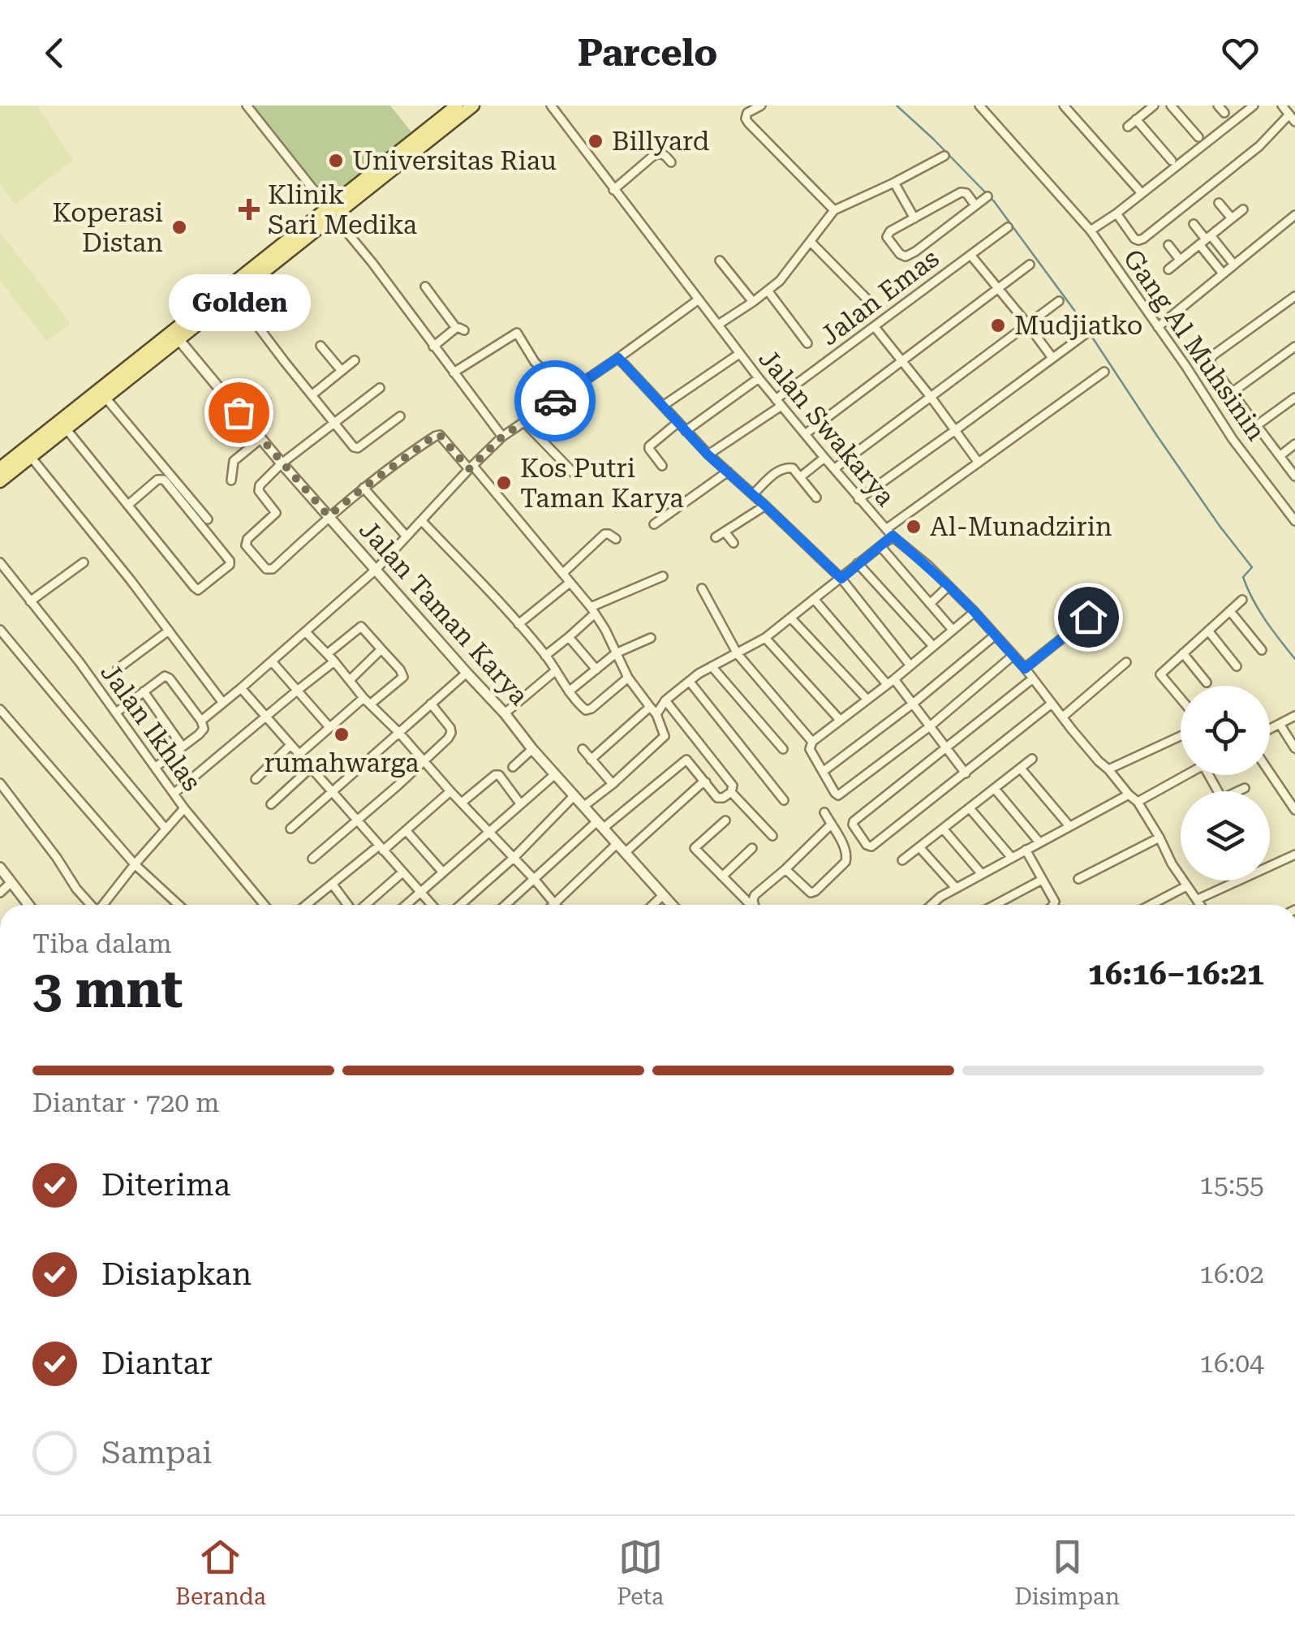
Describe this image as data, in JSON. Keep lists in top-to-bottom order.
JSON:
{
  "streets": {
    "street": [
      "Jalan Emas",
      "Gang Al Muhsinin",
      "Jalan Swakarya",
      "Jalan Taman Karya",
      "Jalan Ikhlas"
    ]
  },
  "crossings": [
    ["Jalan Emas", "Jalan Swakarya"]
  ],
  "places": {
    "other": [
      "Billyard",
      "Universitas Riau",
      "Koperasi Distan",
      "Mudjiatko",
      "Golden",
      "Kos Putri Taman Karya",
      "Al-Munadzirin",
      "rumahwarga"
    ],
    "health": ["Klinik Sari Medika"]
  },
  "page": {
    "header": "Parcelo",
    "bubble": "Golden",
    "heading": ["3 mnt", "Tiba dalam", "16:16–16:21"],
    "bar": "Diantar · 720 m",
    "list": [
      ["Diterima", "15:55"],
      ["Disiapkan", "16:02"],
      ["Diantar", "16:04"],
      "Sampai"
    ],
    "tabs": ["Beranda", "Peta", "Disimpan"]
  }
}
